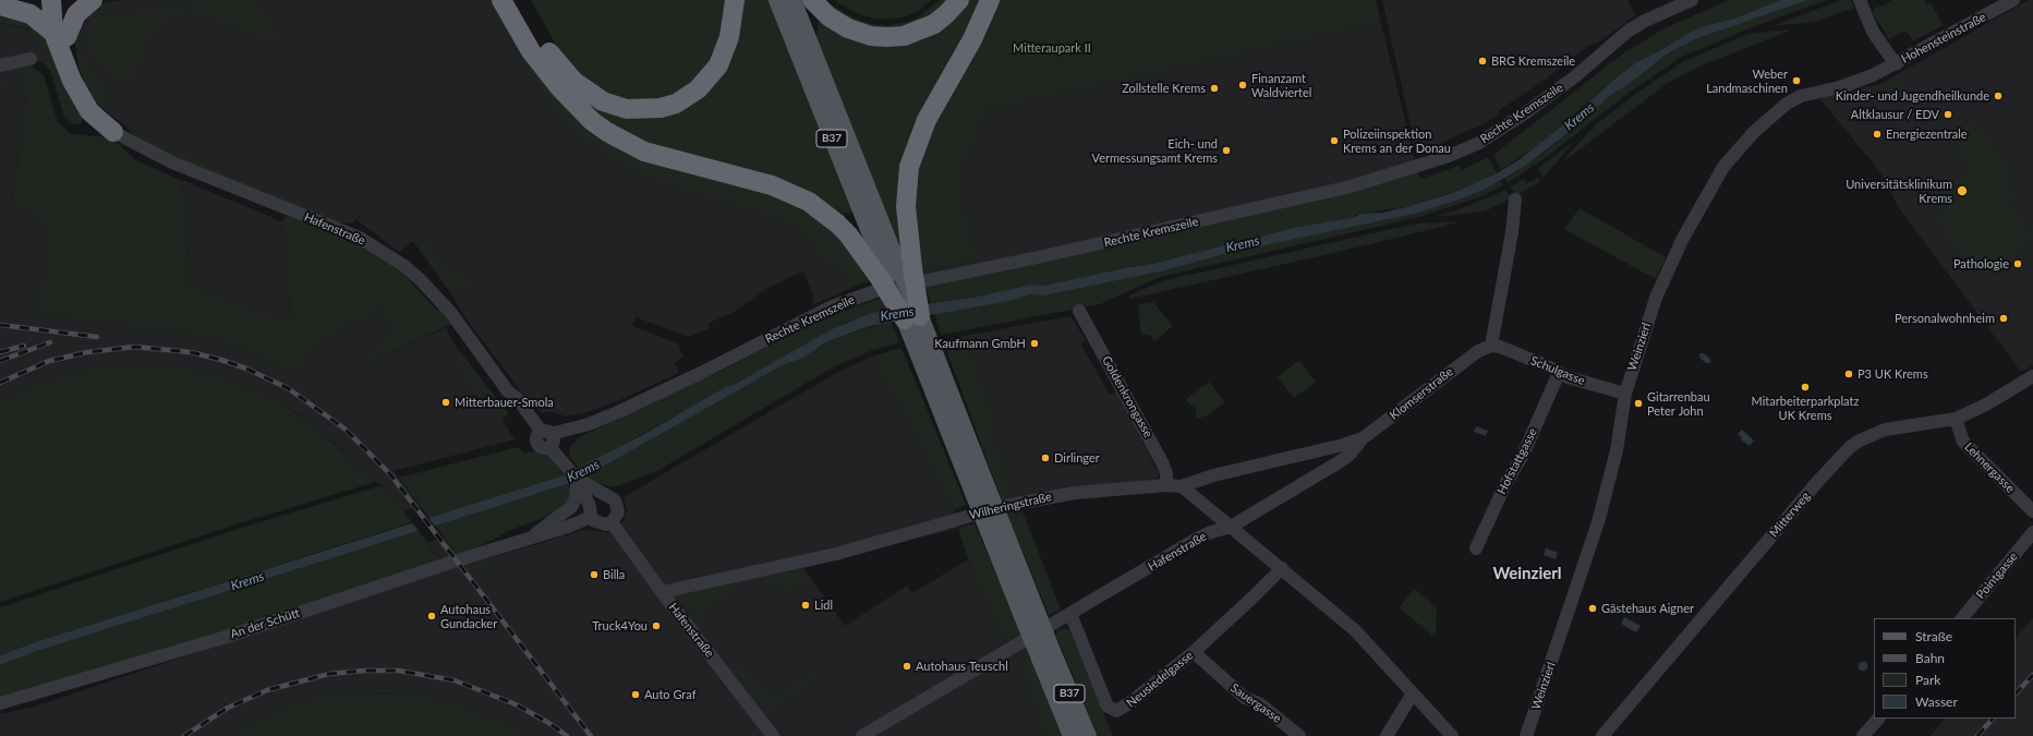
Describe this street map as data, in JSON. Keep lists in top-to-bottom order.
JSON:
{
  "streets": {
    "main road": ["B37"],
    "street": [
      "Hohensteinstraße",
      "Rechte Kremszeile",
      "Hafenstraße",
      "Weinzierl",
      "Schulgasse",
      "Klomserstraße",
      "Goldenkrongasse",
      "Hofstattgasse",
      "Lehnergasse",
      "Wilheringstraße",
      "Mitterweg",
      "Pointgasse",
      "An der Schütt",
      "Neusiedelgasse",
      "Sauergasse"
    ]
  },
  "crossings": [
    ["Hohensteinstraße", "Weinzierl"],
    ["Rechte Kremszeile", "Hafenstraße"],
    ["Hafenstraße", "Klomserstraße"],
    ["Hafenstraße", "Wilheringstraße"],
    ["Hafenstraße", "An der Schütt"],
    ["Hafenstraße", "Neusiedelgasse"],
    ["Weinzierl", "Schulgasse"],
    ["Schulgasse", "Klomserstraße"],
    ["Schulgasse", "Hofstattgasse"],
    ["Klomserstraße", "Wilheringstraße"],
    ["Goldenkrongasse", "Wilheringstraße"],
    ["Lehnergasse", "Mitterweg"],
    ["Neusiedelgasse", "Sauergasse"]
  ],
  "districts": ["Weinzierl"],
  "water": ["Krems"],
  "parks": ["Mitteraupark II"],
  "places": [
    "BRG Kremszeile",
    "Weber Landmaschinen",
    "Finanzamt Waldviertel",
    "Zollstelle Krems",
    "Kinder- und Jugendheilkunde",
    "Altklausur / EDV",
    "Energiezentrale",
    "Polizeiinspektion Krems an der Donau",
    "Eich- und Vermessungsamt Krems",
    "Universitätsklinikum Krems",
    "Pathologie",
    "Personalwohnheim",
    "Kaufmann GmbH",
    "P3 UK Krems",
    "Mitarbeiterparkplatz UK Krems",
    "Mitterbauer-Smola",
    "Gitarrenbau Peter John",
    "Dirlinger",
    "Billa",
    "Lidl",
    "Gästehaus Aigner",
    "Autohaus Gundacker",
    "Truck4You",
    "Autohaus Teuschl",
    "Auto Graf"
  ],
  "legend": [
    "Straße",
    "Bahn",
    "Park",
    "Wasser"
  ]
}
